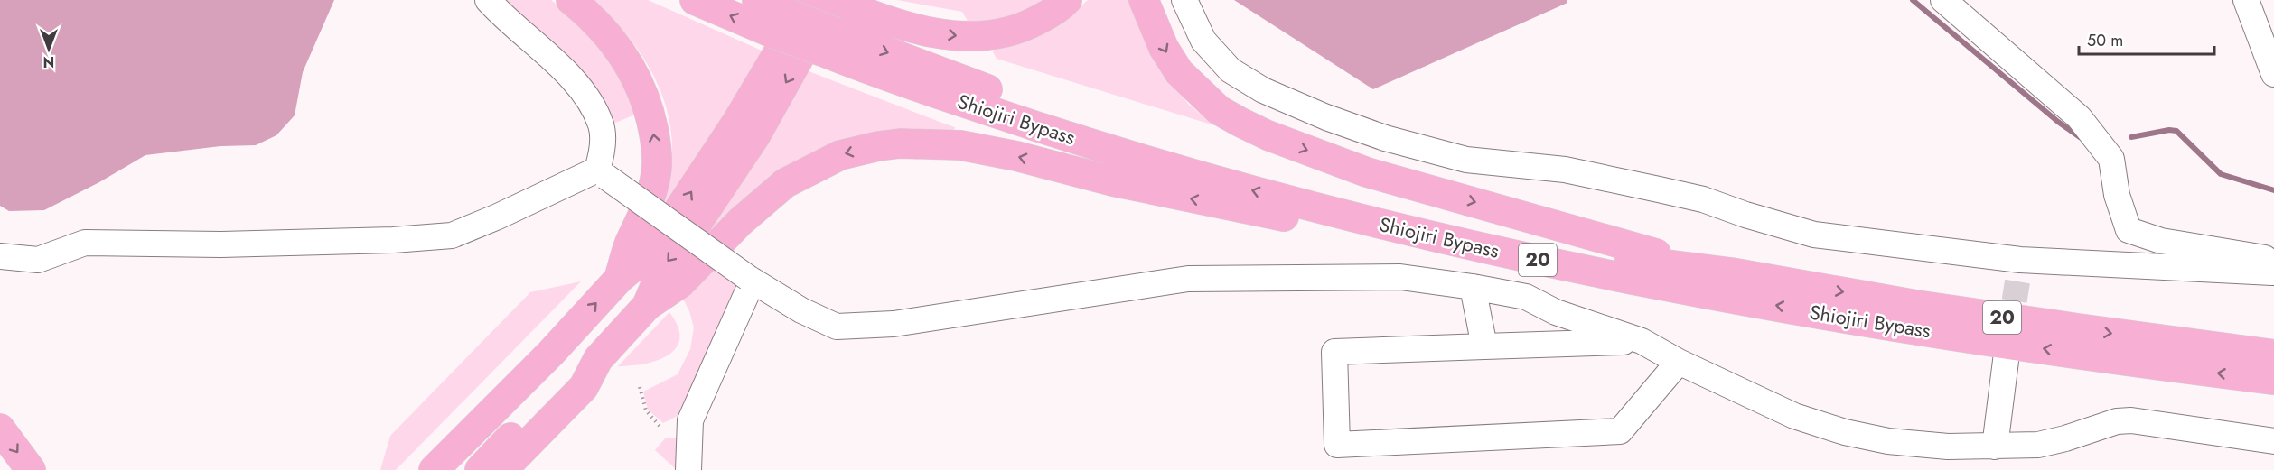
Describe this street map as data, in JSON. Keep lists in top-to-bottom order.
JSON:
{
  "streets": {
    "highway": ["Shiojiri Bypass", "20"]
  },
  "scale_bar": "50 m",
  "north": "bottom"
}
